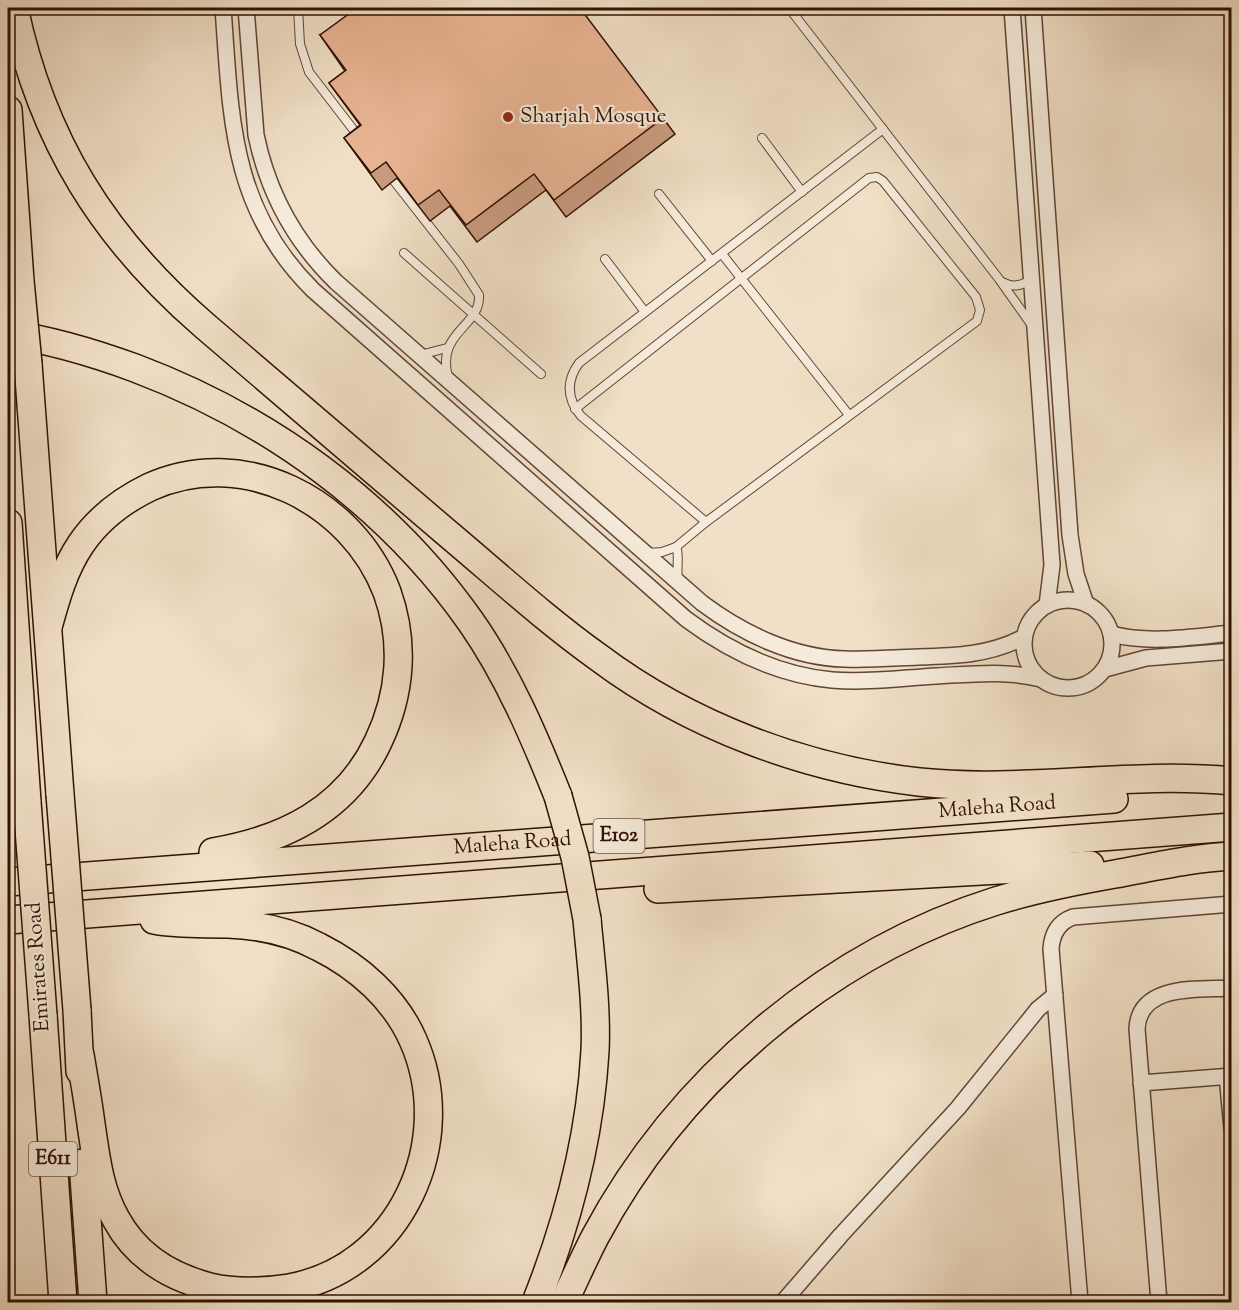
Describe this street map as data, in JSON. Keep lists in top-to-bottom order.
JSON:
{
  "streets": {
    "highway": [
      "Maleha Road",
      "E102",
      "Emirates Road",
      "E611"
    ]
  },
  "places": ["Sharjah Mosque"]
}
